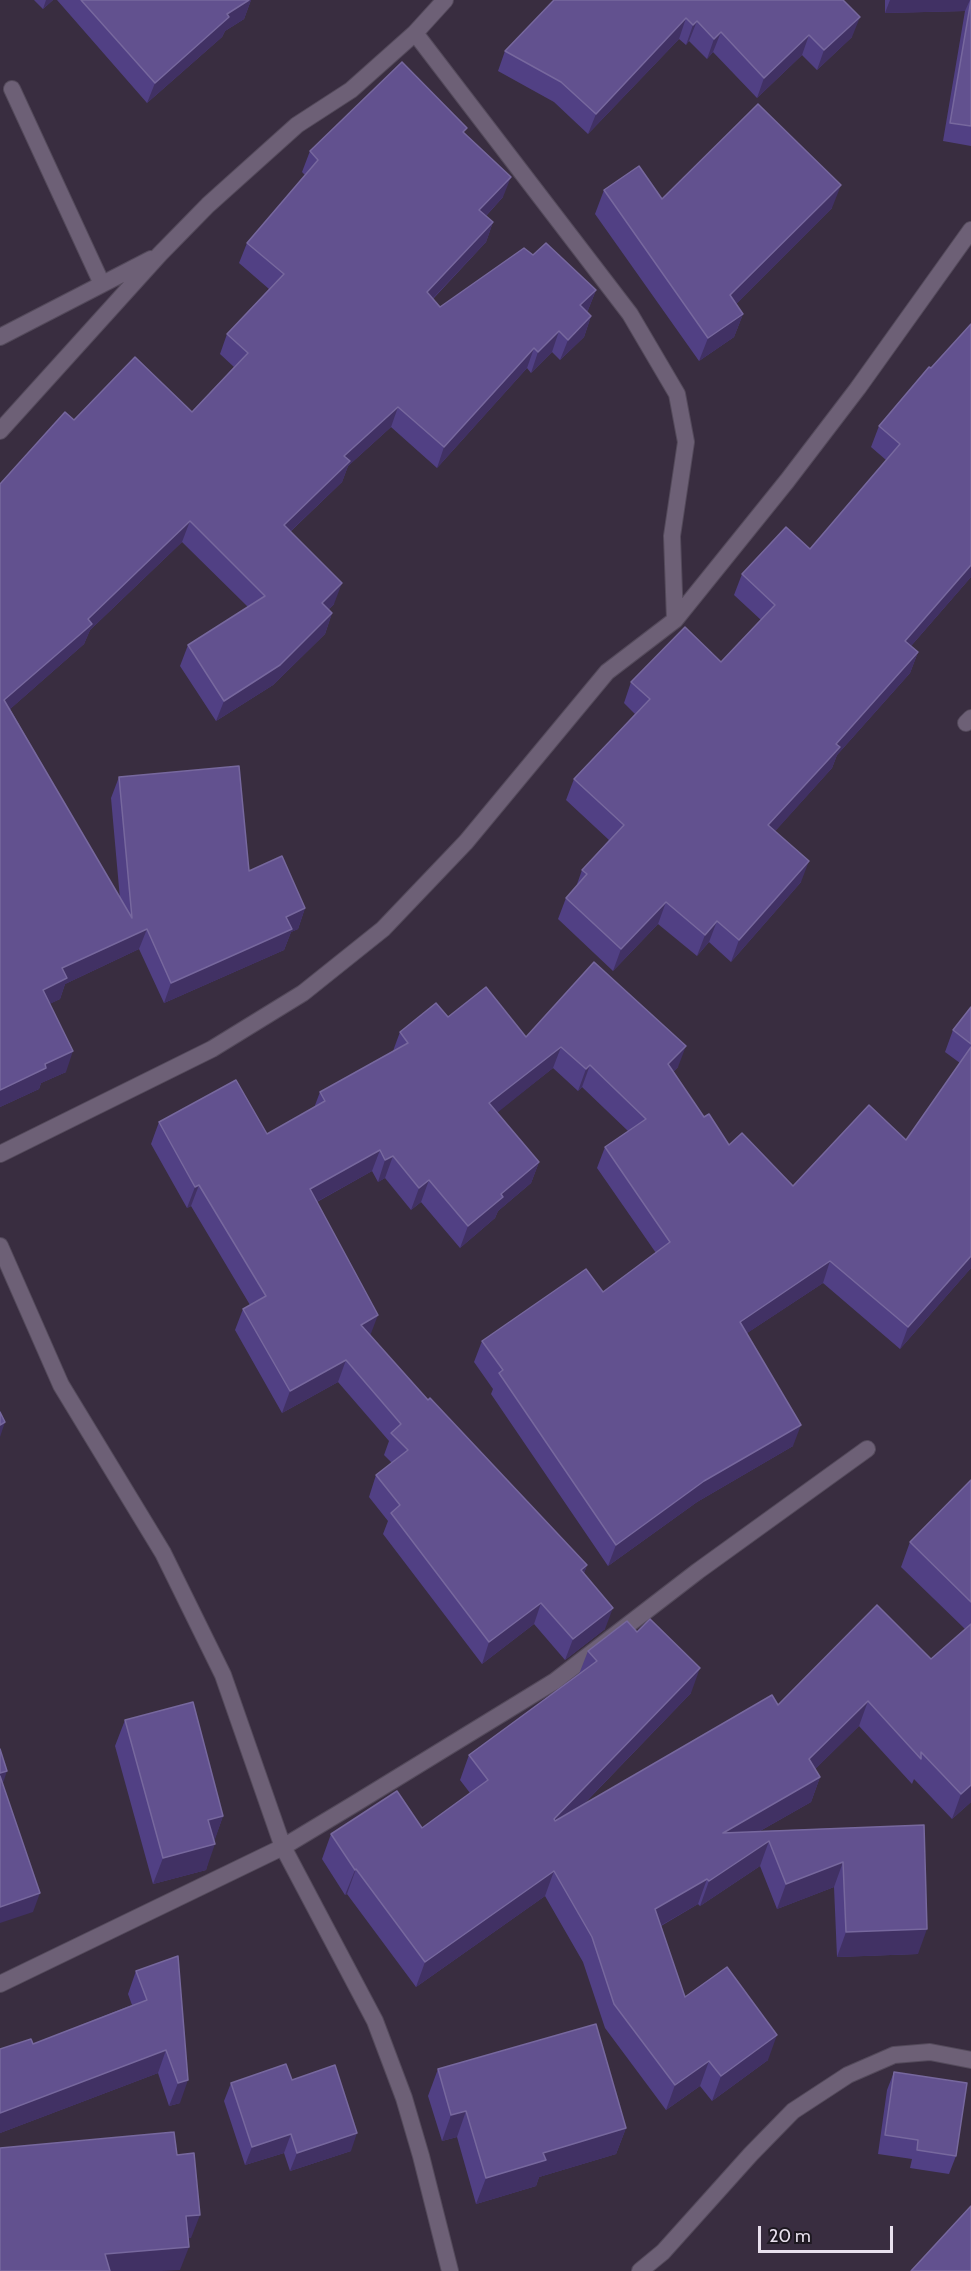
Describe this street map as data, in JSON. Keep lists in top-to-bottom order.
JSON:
{
  "scale_bar": "20 m"
}
